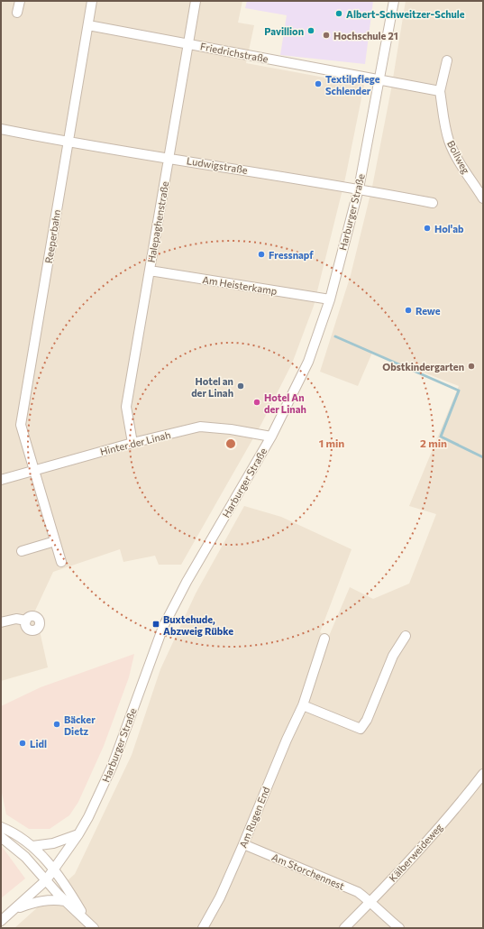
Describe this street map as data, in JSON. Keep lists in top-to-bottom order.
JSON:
{
  "streets": {
    "street": [
      "Friedrichstraße",
      "Bollweg",
      "Ludwigstraße",
      "Harburger Straße",
      "Halepaghenstraße",
      "Reeperbahn",
      "Am Heisterkamp",
      "Hinter der Linah",
      "Am Rugen End",
      "Kälberweideweg",
      "Am Storchennest"
    ]
  },
  "crossings": [
    ["Friedrichstraße", "Harburger Straße"],
    ["Friedrichstraße", "Halepaghenstraße"],
    ["Friedrichstraße", "Reeperbahn"],
    ["Ludwigstraße", "Harburger Straße"],
    ["Ludwigstraße", "Halepaghenstraße"],
    ["Ludwigstraße", "Reeperbahn"],
    ["Harburger Straße", "Am Heisterkamp"],
    ["Harburger Straße", "Hinter der Linah"],
    ["Halepaghenstraße", "Am Heisterkamp"],
    ["Halepaghenstraße", "Hinter der Linah"],
    ["Reeperbahn", "Hinter der Linah"],
    ["Am Rugen End", "Am Storchennest"],
    ["Kälberweideweg", "Am Storchennest"]
  ],
  "places": {
    "other": [
      "Albert-Schweitzer-Schule",
      "Pavillion",
      "Hochschule 21",
      "Textilpflege Schlender",
      "Hol'ab",
      "Fressnapf",
      "Rewe",
      "Obstkindergarten",
      "Hotel an der Linah",
      "Hotel An der Linah",
      "Bäcker Dietz",
      "Lidl"
    ],
    "transit": ["Buxtehude, Abzweig Rübke"]
  },
  "rings": ["1 min", "2 min"]
}
